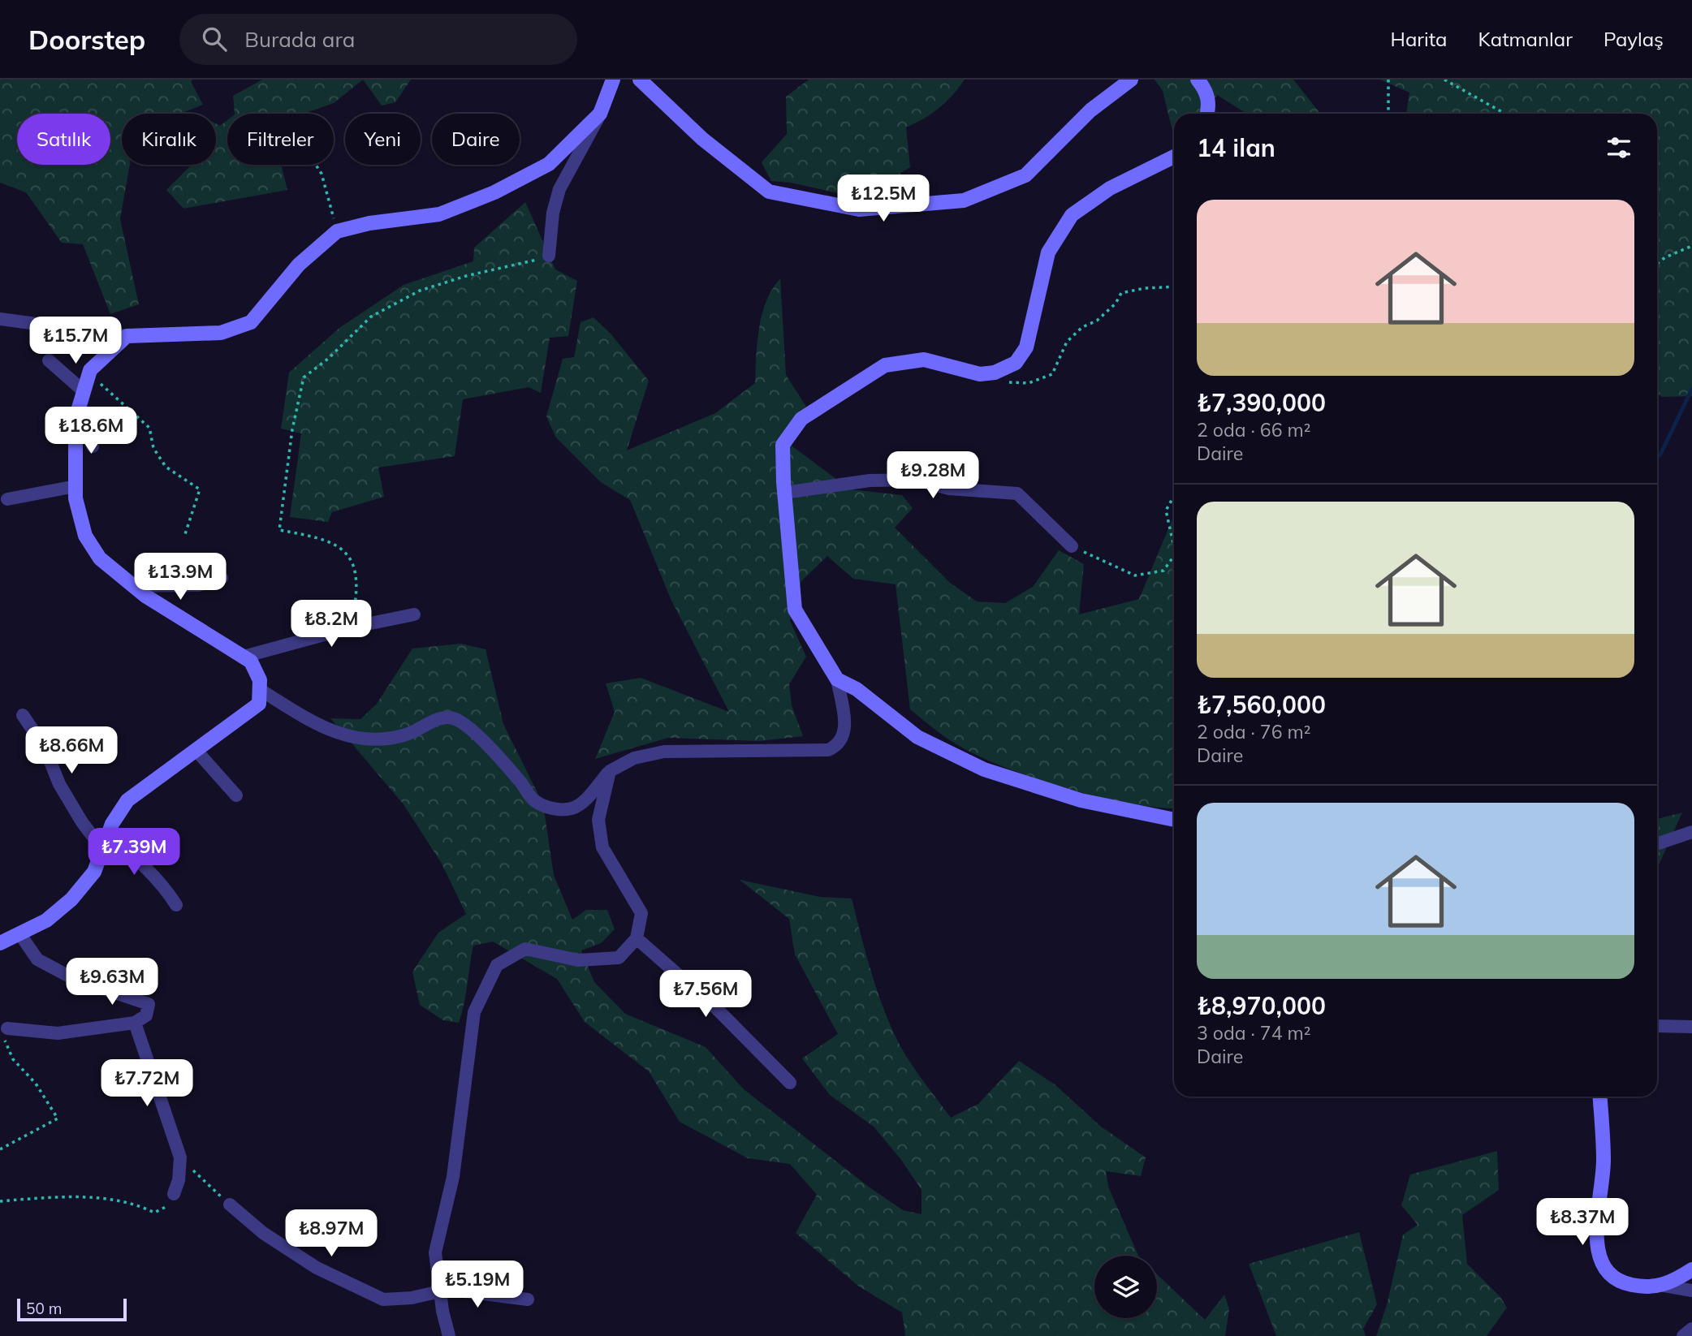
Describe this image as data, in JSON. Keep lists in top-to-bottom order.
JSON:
{
  "scale_bar": "50 m",
  "page": {
    "header": "Doorstep",
    "search": "Burada ara",
    "nav": ["Harita", "Katmanlar", "Paylaş"],
    "chip": [
      "Satılık",
      "Kiralık",
      "Filtreler",
      "Yeni",
      "Daire"
    ],
    "heading": "14 ilan",
    "price": [
      "₺12.5M",
      "₺15.7M",
      "₺18.6M",
      "₺9.28M",
      "₺13.9M",
      "₺8.2M",
      "₺8.66M",
      "₺7.39M",
      "₺9.63M",
      "₺7.56M",
      "₺7.72M",
      "₺8.37M",
      "₺8.97M",
      "₺5.19M"
    ],
    "list": [
      {
        "name": "₺7,390,000",
        "note": "2 oda · 66 m² · Daire"
      },
      {
        "name": "₺7,560,000",
        "note": "2 oda · 76 m² · Daire"
      },
      {
        "name": "₺8,970,000",
        "note": "3 oda · 74 m² · Daire"
      }
    ],
    "scale": "50 m"
  }
}
